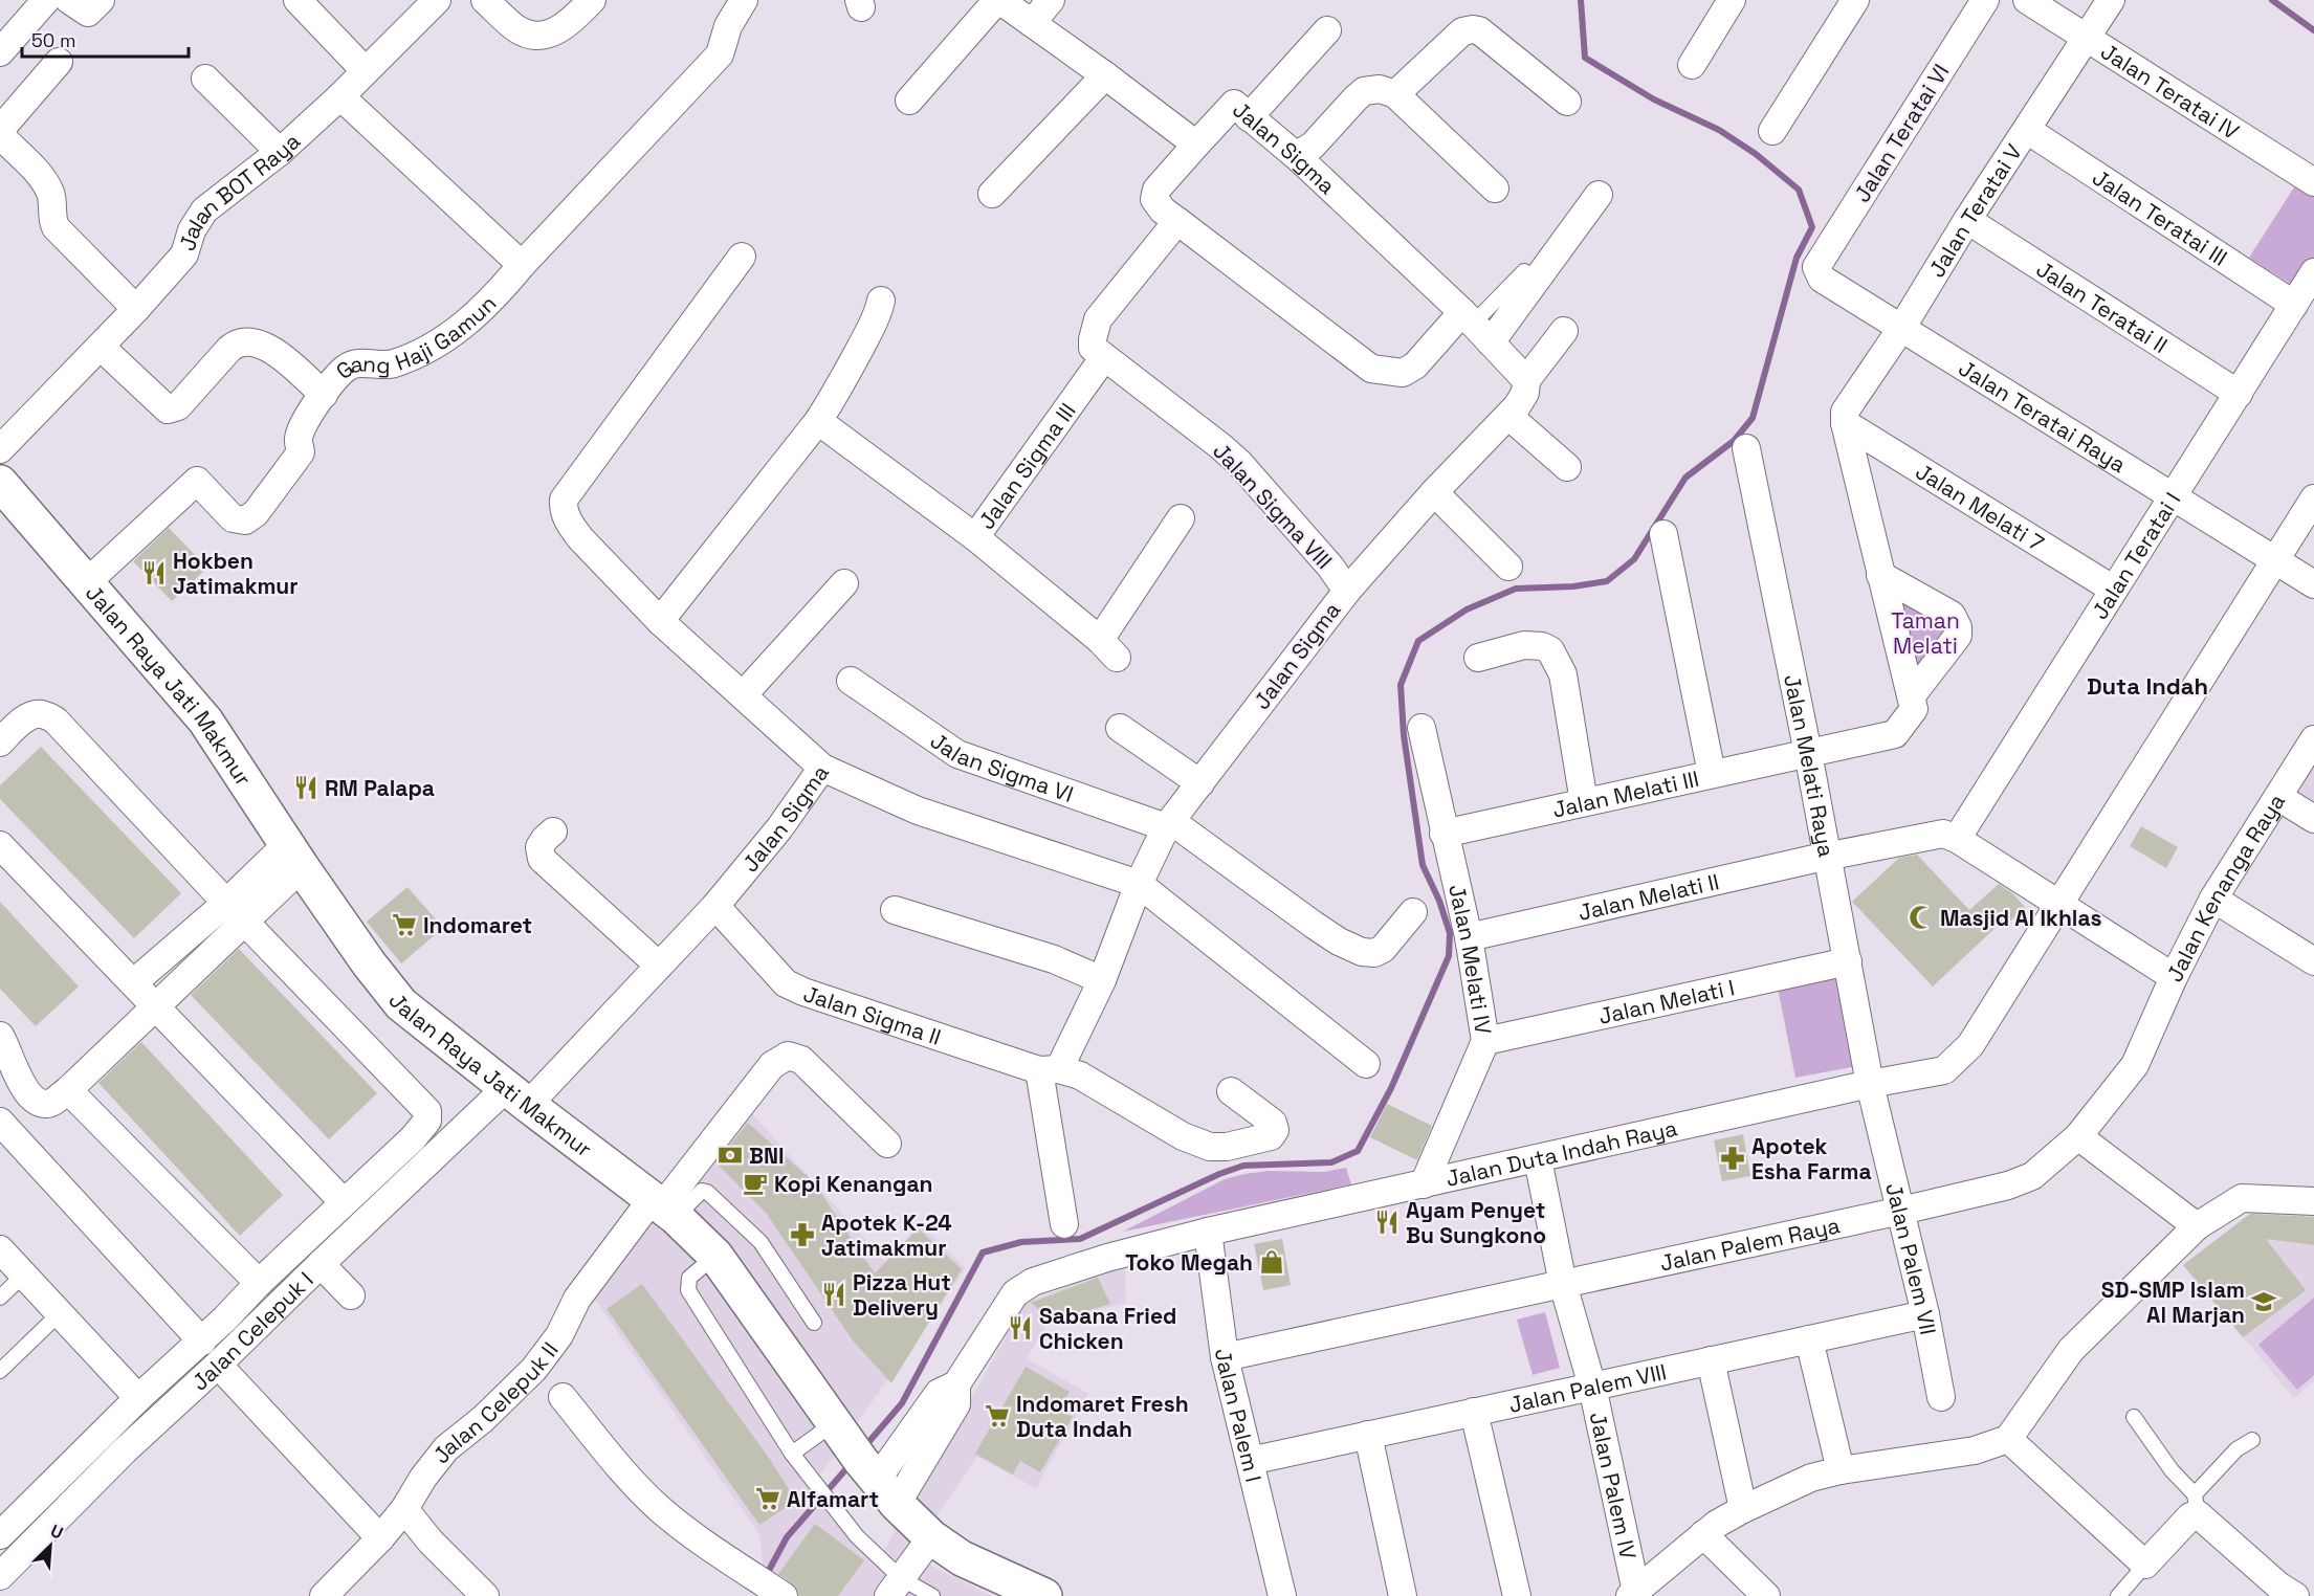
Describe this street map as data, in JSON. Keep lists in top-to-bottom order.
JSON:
{
  "streets": {
    "main road": ["Jalan Raya Jati Makmur"],
    "street": [
      "Jalan Teratai IV",
      "Jalan Teratai VI",
      "Jalan Sigma",
      "Jalan BOT Raya",
      "Jalan Teratai V",
      "Jalan Teratai III",
      "Jalan Teratai II",
      "Gang Haji Gamun",
      "Jalan Teratai Raya",
      "Jalan Sigma III",
      "Jalan Sigma VIII",
      "Jalan Melati 7",
      "Jalan Teratai I",
      "Jalan Sigma VI",
      "Jalan Melati Raya",
      "Jalan Melati III",
      "Jalan Kenanga Raya",
      "Jalan Melati II",
      "Jalan Melati IV",
      "Jalan Melati I",
      "Jalan Sigma II",
      "Jalan Duta Indah Raya",
      "Jalan Palem Raya",
      "Jalan Palem VII",
      "Jalan Celepuk I",
      "Jalan Palem VIII",
      "Jalan Celepuk II",
      "Jalan Palem I",
      "Jalan Palem IV"
    ]
  },
  "crossings": [
    ["Jalan Teratai IV", "Jalan Teratai V"],
    ["Jalan Teratai VI", "Jalan Teratai Raya"],
    ["Jalan Sigma", "Jalan Sigma VIII"],
    ["Jalan Sigma", "Jalan Raya Jati Makmur"],
    ["Jalan Sigma", "Jalan Sigma VI"],
    ["Jalan Sigma", "Jalan Sigma II"],
    ["Jalan Sigma", "Jalan Celepuk I"],
    ["Jalan Teratai V", "Jalan Teratai III"],
    ["Jalan Teratai V", "Jalan Teratai II"],
    ["Jalan Teratai V", "Jalan Teratai Raya"],
    ["Jalan Teratai V", "Jalan Melati 7"],
    ["Jalan Teratai III", "Jalan Teratai I"],
    ["Jalan Teratai II", "Jalan Teratai I"],
    ["Gang Haji Gamun", "Jalan Raya Jati Makmur"],
    ["Jalan Teratai Raya", "Jalan Teratai I"],
    ["Jalan Teratai Raya", "Jalan Duta Indah Raya"],
    ["Jalan Sigma III", "Jalan Sigma VIII"],
    ["Jalan Melati 7", "Jalan Teratai I"],
    ["Jalan Teratai I", "Jalan Kenanga Raya"],
    ["Jalan Raya Jati Makmur", "Jalan Duta Indah Raya"],
    ["Jalan Raya Jati Makmur", "Jalan Celepuk I"],
    ["Jalan Raya Jati Makmur", "Jalan Celepuk II"],
    ["Jalan Melati Raya", "Jalan Melati III"],
    ["Jalan Melati Raya", "Jalan Kenanga Raya"],
    ["Jalan Melati Raya", "Jalan Melati II"],
    ["Jalan Melati Raya", "Jalan Melati I"],
    ["Jalan Melati Raya", "Jalan Duta Indah Raya"],
    ["Jalan Melati Raya", "Jalan Palem VII"],
    ["Jalan Melati III", "Jalan Melati IV"],
    ["Jalan Kenanga Raya", "Jalan Melati II"],
    ["Jalan Kenanga Raya", "Jalan Duta Indah Raya"],
    ["Jalan Kenanga Raya", "Jalan Palem Raya"],
    ["Jalan Melati II", "Jalan Melati IV"],
    ["Jalan Melati IV", "Jalan Melati I"],
    ["Jalan Melati IV", "Jalan Duta Indah Raya"],
    ["Jalan Duta Indah Raya", "Jalan Palem VII"],
    ["Jalan Duta Indah Raya", "Jalan Palem I"],
    ["Jalan Duta Indah Raya", "Jalan Palem IV"],
    ["Jalan Palem Raya", "Jalan Palem VII"],
    ["Jalan Palem Raya", "Jalan Palem I"],
    ["Jalan Palem Raya", "Jalan Palem IV"],
    ["Jalan Palem VII", "Jalan Palem VIII"],
    ["Jalan Palem VIII", "Jalan Palem I"],
    ["Jalan Palem VIII", "Jalan Palem IV"]
  ],
  "districts": ["Duta Indah"],
  "parks": ["Taman Melati"],
  "places": {
    "restaurant": [
      "Hokben Jatimakmur",
      "RM Palapa",
      "Ayam Penyet Bu Sungkono",
      "Pizza Hut Delivery",
      "Sabana Fried Chicken"
    ],
    "mosque": ["Masjid Al Ikhlas"],
    "supermarket": ["Indomaret", "Indomaret Fresh Duta Indah", "Alfamart"],
    "bank": ["BNI"],
    "pharmacy": ["Apotek Esha Farma", "Apotek K-24 Jatimakmur"],
    "cafe": ["Kopi Kenangan"],
    "shop": ["Toko Megah"],
    "school or university": ["SD-SMP Islam Al Marjan"]
  },
  "scale_bar": "50 m",
  "north": "top right"
}
